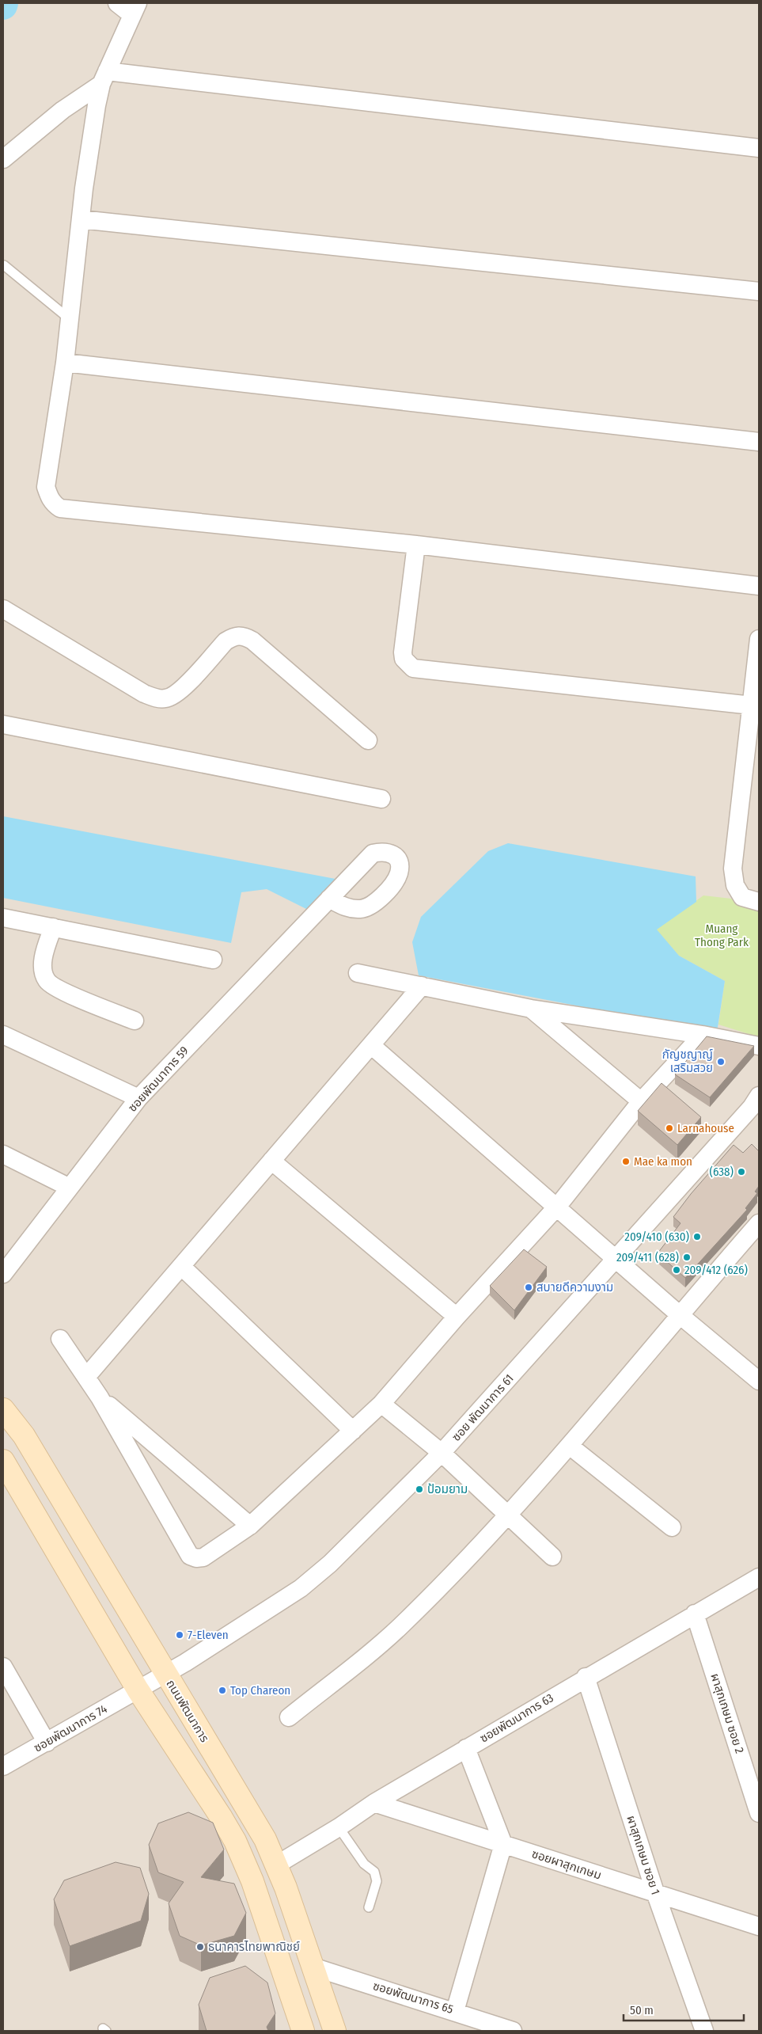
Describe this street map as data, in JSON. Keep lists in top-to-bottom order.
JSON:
{
  "streets": {
    "main road": ["ถนนพัฒนาการ"],
    "street": [
      "ซอยพัฒนาการ 59",
      "ซอย พัฒนาการ 61",
      "ผาสุกเกษม ซอย 2",
      "ซอยพัฒนาการ 63",
      "ซอยพัฒนาการ 74",
      "ผาสุกเกษม ซอย 1",
      "ซอยผาสุกเกษม",
      "ซอยพัฒนาการ 65"
    ]
  },
  "crossings": [
    ["ซอย พัฒนาการ 61", "ถนนพัฒนาการ"],
    ["ซอย พัฒนาการ 61", "ซอยพัฒนาการ 74"],
    ["ถนนพัฒนาการ", "ซอยพัฒนาการ 63"],
    ["ถนนพัฒนาการ", "ซอยพัฒนาการ 74"],
    ["ถนนพัฒนาการ", "ซอยพัฒนาการ 65"],
    ["ผาสุกเกษม ซอย 2", "ซอยพัฒนาการ 63"],
    ["ซอยพัฒนาการ 63", "ผาสุกเกษม ซอย 1"],
    ["ซอยพัฒนาการ 63", "ซอยผาสุกเกษม"],
    ["ผาสุกเกษม ซอย 1", "ซอยผาสุกเกษม"]
  ],
  "parks": ["Muang Thong Park"],
  "places": [
    "กัญชญาญ์ เสริมสวย",
    "Larnahouse",
    "Mae ka mon",
    "(638)",
    "209/410 (630)",
    "209/411 (628)",
    "209/412 (626)",
    "สบายดีความงาม",
    "ป้อมยาม",
    "7-Eleven",
    "Top Chareon",
    "ธนาคารไทยพาณิชย์"
  ],
  "scale_bar": "50 m"
}
